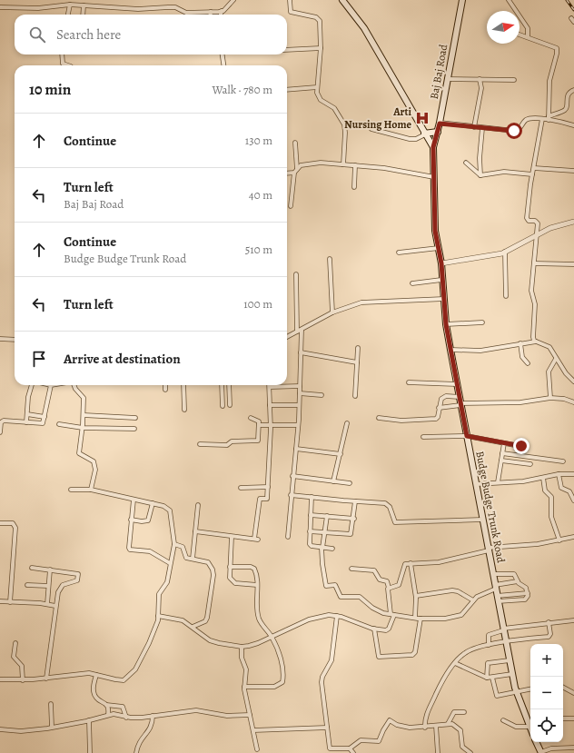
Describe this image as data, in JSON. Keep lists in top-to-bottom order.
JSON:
{
  "streets": {
    "main road": ["Baj Baj Road", "Budge Budge Trunk Road"]
  },
  "crossings": [
    ["Baj Baj Road", "Budge Budge Trunk Road"]
  ],
  "places": {
    "hospital": ["Arti Nursing Home"]
  },
  "north": "right",
  "page": {
    "search": "Search here",
    "heading": ["10 min", "Walk · 780 m"],
    "list": [
      ["Continue", "130 m"],
      ["Turn left", "Baj Baj Road", "40 m"],
      ["Continue", "Budge Budge Trunk Road", "510 m"],
      ["Turn left", "100 m"],
      "Arrive at destination"
    ],
    "map_buttons": ["+", "−"]
  }
}
